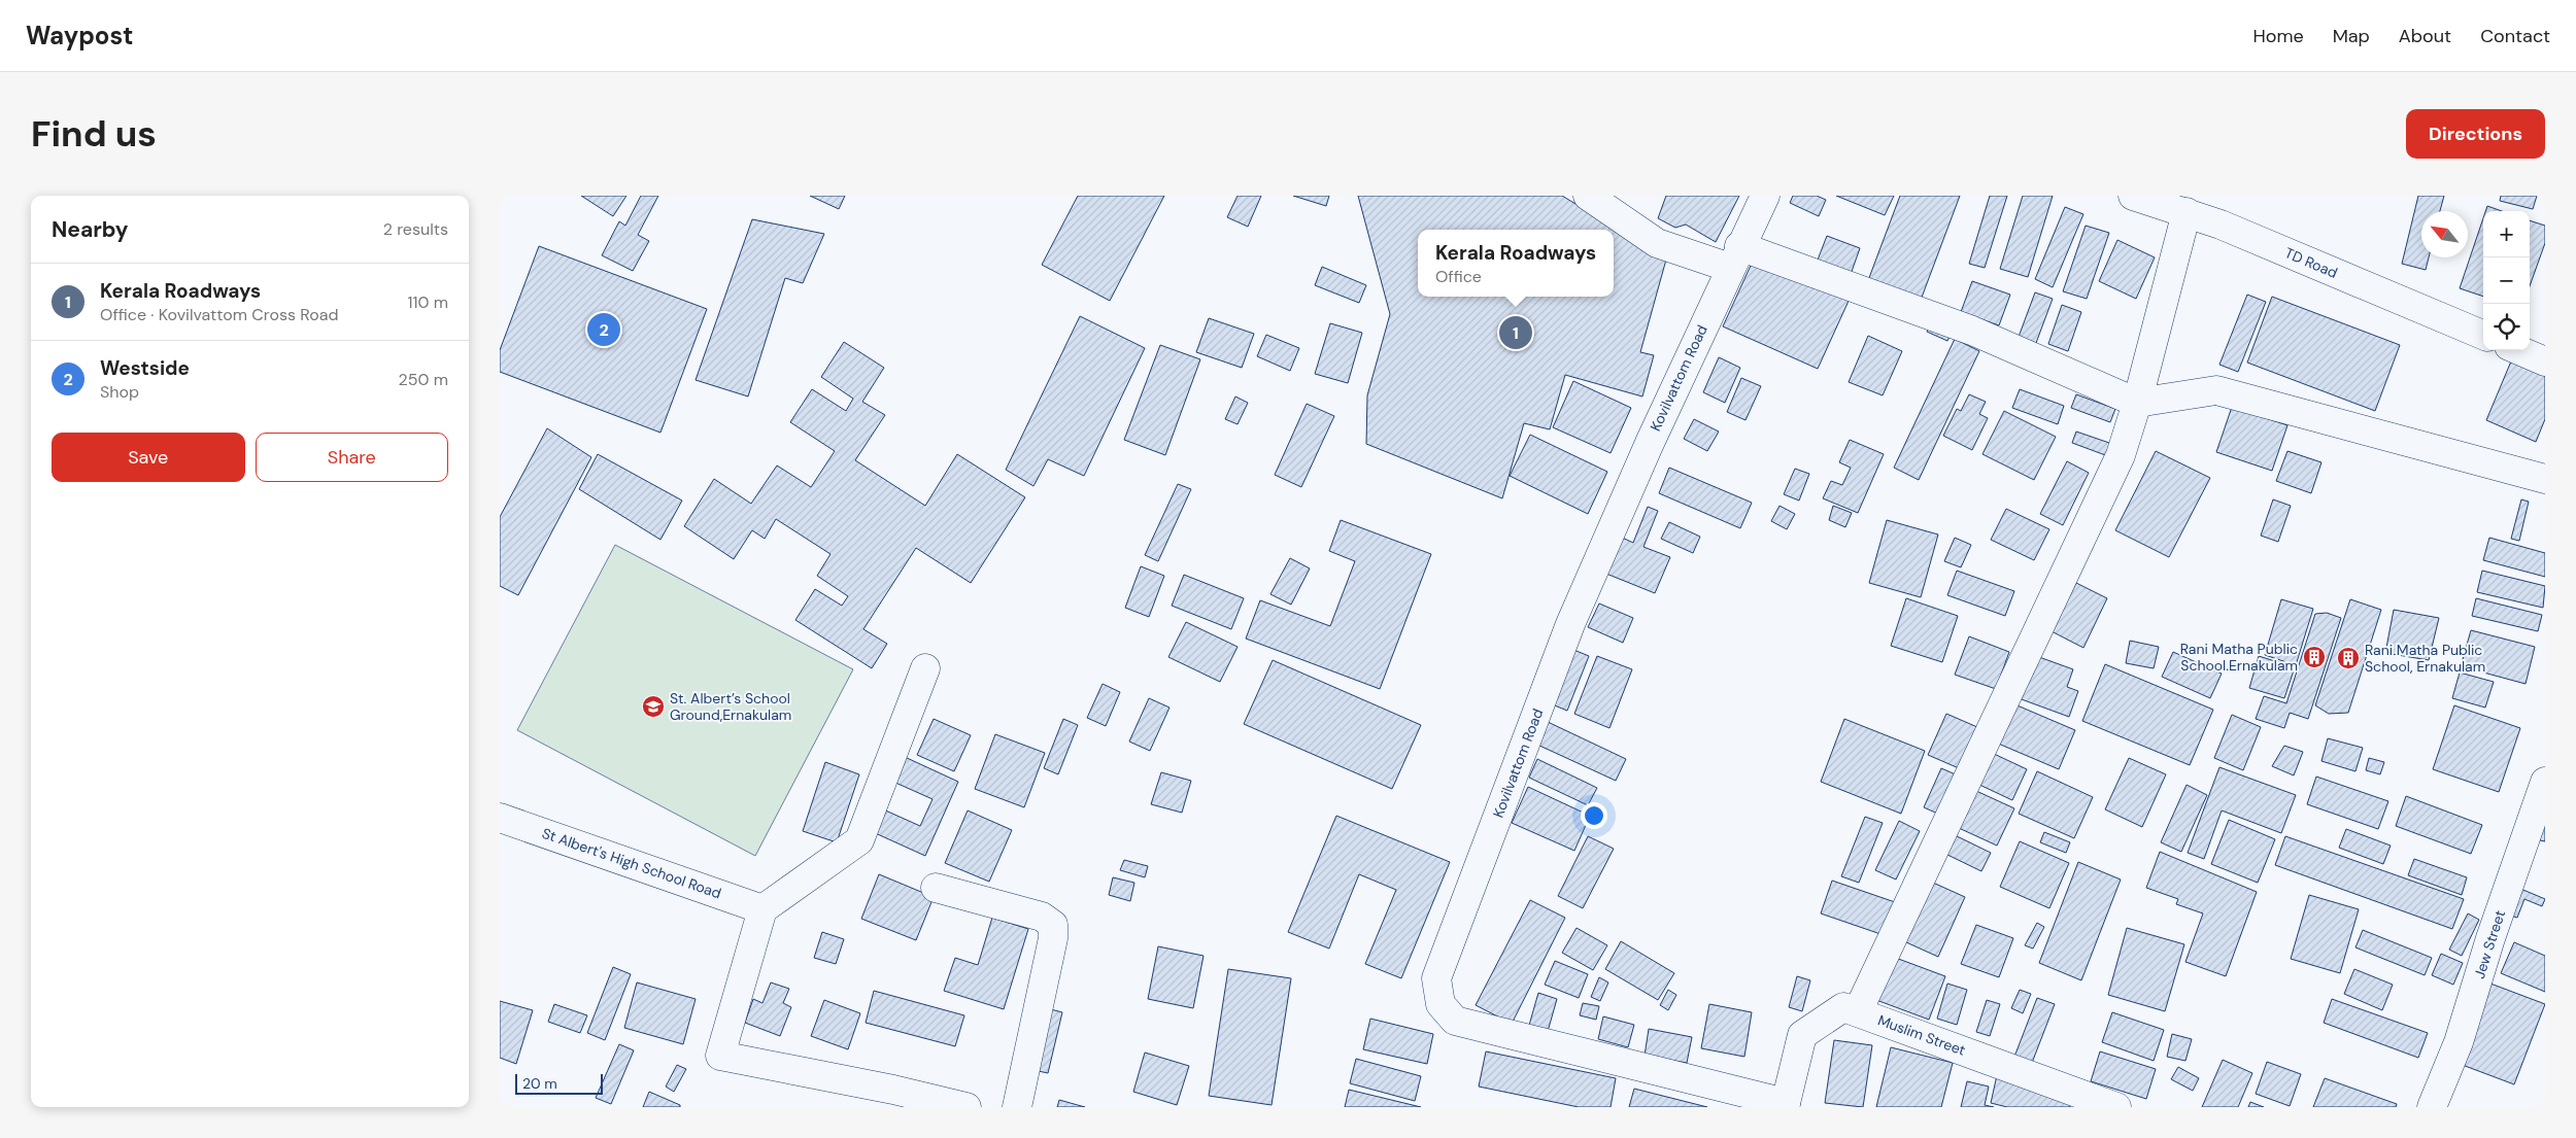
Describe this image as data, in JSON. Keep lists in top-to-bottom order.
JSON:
{
  "streets": {
    "street": [
      "TD Road",
      "Kovilvattom Road",
      "St Albert's High School Road",
      "Jew Street",
      "Muslim Street"
    ]
  },
  "crossings": [
    ["Kovilvattom Road", "Muslim Street"]
  ],
  "places": {
    "building": ["Rani Matha Public School.Ernakulam", "Rani Matha Public School, Ernakulam"],
    "school or university": ["St. Albert’s School Ground,Ernakulam"]
  },
  "scale_bar": "20 m",
  "north": "top left",
  "page": {
    "header": "Waypost",
    "nav": [
      "Home",
      "Map",
      "About",
      "Contact"
    ],
    "buttons": [
      "Directions",
      ["Save", "Share"]
    ],
    "title": "Find us",
    "heading": ["Nearby", "2 results"],
    "map_buttons": ["+", "−"],
    "popup": ["Kerala Roadways", "Office"],
    "list": [
      {
        "mark": "1",
        "name": "Kerala Roadways",
        "note": "Office · Kovilvattom Cross Road",
        "value": "110 m"
      },
      {
        "mark": "2",
        "name": "Westside",
        "note": "Shop",
        "value": "250 m"
      }
    ],
    "pins": ["2", "1"],
    "scale": "20 m"
  }
}
